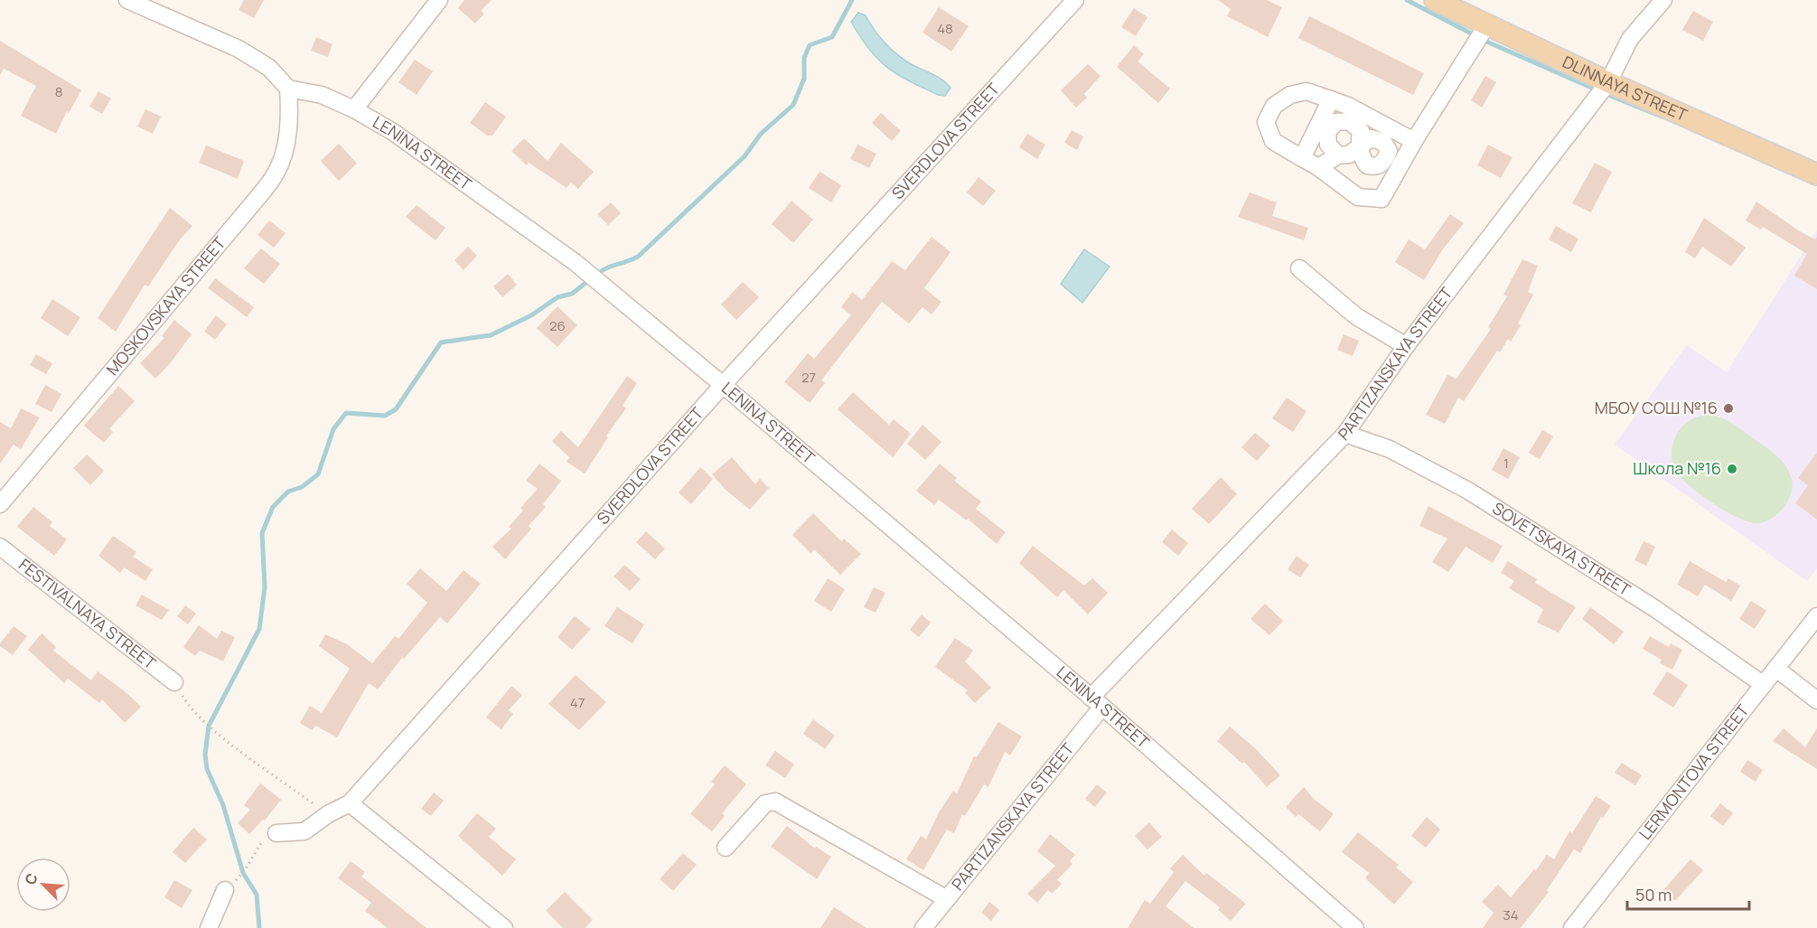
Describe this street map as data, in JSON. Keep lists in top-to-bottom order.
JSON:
{
  "streets": {
    "main road": ["DLINNAYA STREET"],
    "street": [
      "SVERDLOVA STREET",
      "LENINA STREET",
      "MOSKOVSKAYA STREET",
      "PARTIZANSKAYA STREET",
      "SOVETSKAYA STREET",
      "FESTIVALNAYA STREET",
      "LERMONTOVA STREET"
    ]
  },
  "crossings": [
    ["DLINNAYA STREET", "PARTIZANSKAYA STREET"],
    ["SVERDLOVA STREET", "LENINA STREET"],
    ["LENINA STREET", "MOSKOVSKAYA STREET"],
    ["LENINA STREET", "PARTIZANSKAYA STREET"],
    ["PARTIZANSKAYA STREET", "SOVETSKAYA STREET"],
    ["SOVETSKAYA STREET", "LERMONTOVA STREET"]
  ],
  "places": ["МБОУ СОШ №16", "Школа №16"],
  "house_numbers": [
    "48",
    "8",
    "26",
    "27",
    "1",
    "47",
    "34"
  ],
  "scale_bar": "50 m",
  "north": "top left"
}
